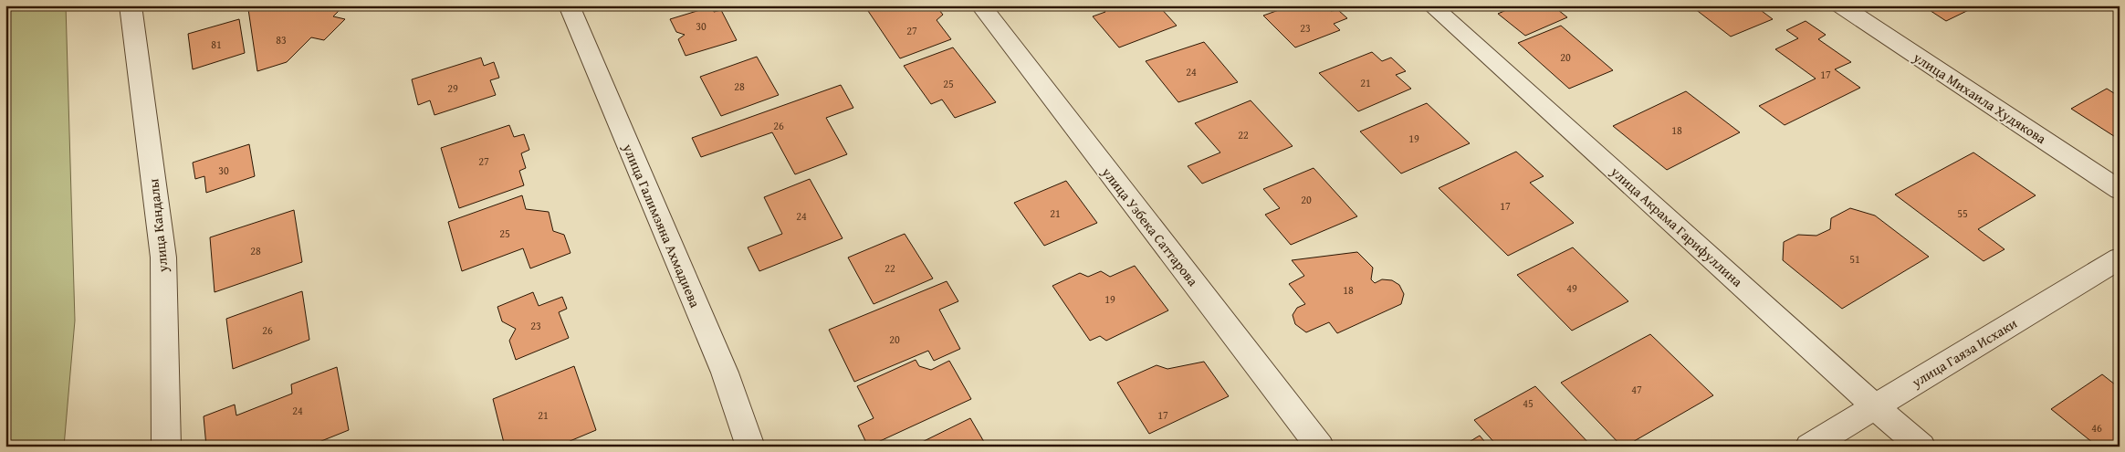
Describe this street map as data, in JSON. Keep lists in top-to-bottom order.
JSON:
{
  "streets": {
    "street": [
      "улица Михаила Худякова",
      "улица Кандалы",
      "улица Галимзяна Ахмадиева",
      "улица Узбека Саттарова",
      "улица Акрама Гарифуллина",
      "улица Гаяза Исхаки"
    ]
  },
  "crossings": [
    ["улица Акрама Гарифуллина", "улица Гаяза Исхаки"]
  ],
  "house_numbers": [
    "30",
    "23",
    "27",
    "83",
    "81",
    "20",
    "24",
    "17",
    "21",
    "25",
    "28",
    "29",
    "26",
    "18",
    "22",
    "19",
    "27",
    "30",
    "20",
    "17",
    "21",
    "55",
    "24",
    "25",
    "28",
    "51",
    "22",
    "49",
    "18",
    "19",
    "23",
    "26",
    "20",
    "47",
    "45",
    "24",
    "21",
    "17",
    "46"
  ]
}
